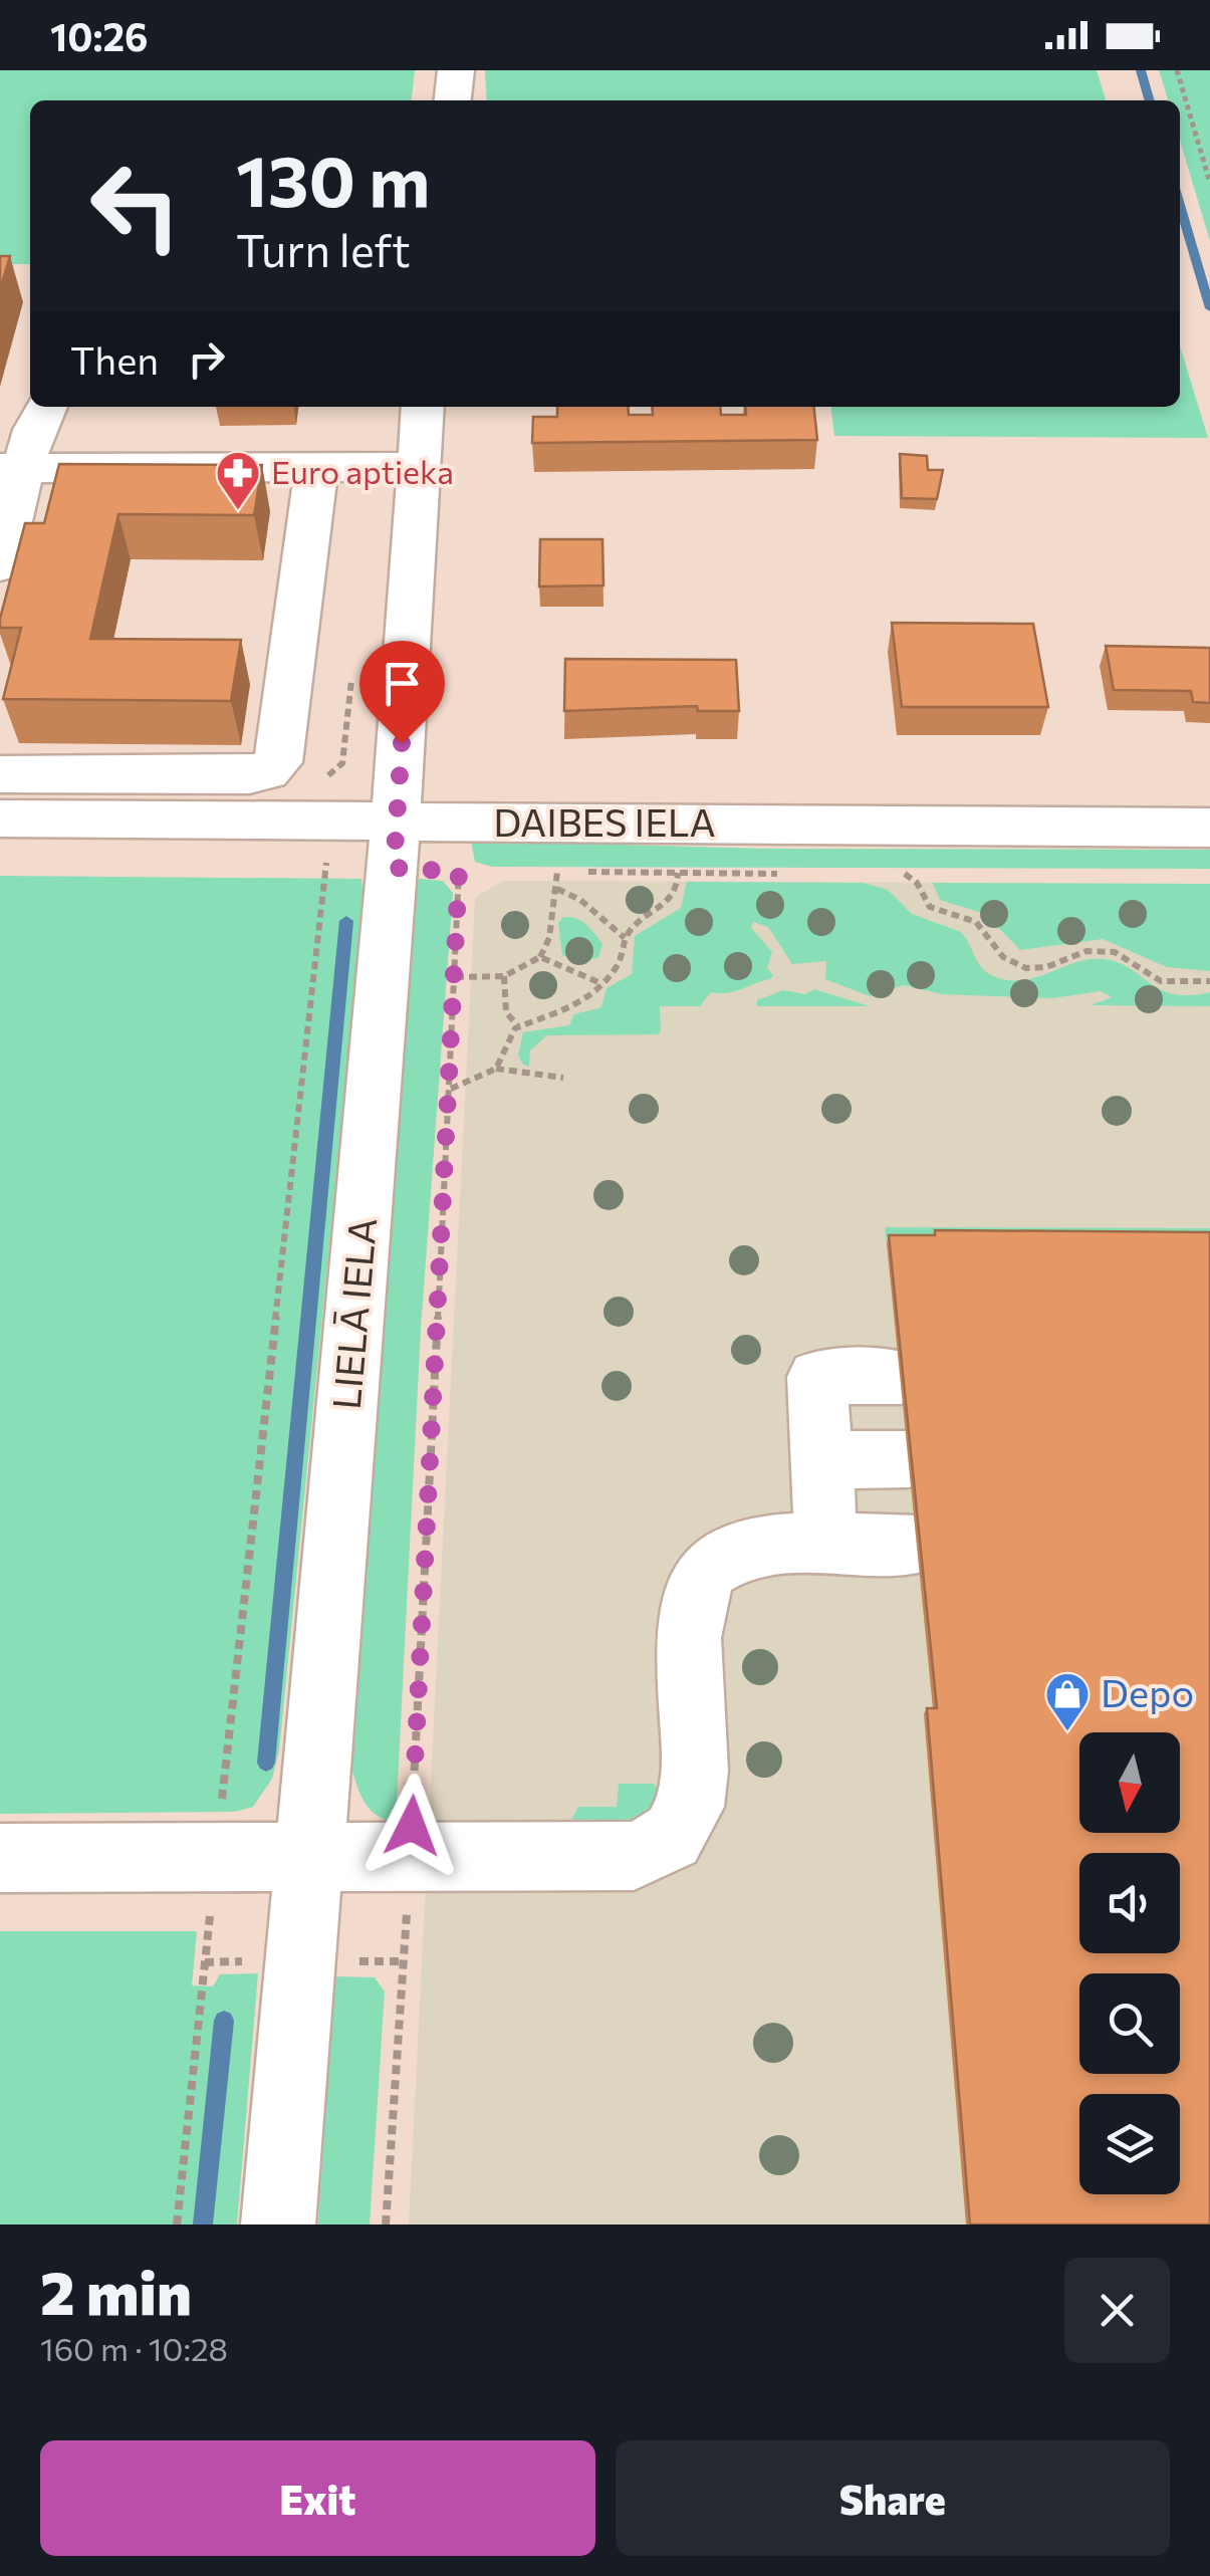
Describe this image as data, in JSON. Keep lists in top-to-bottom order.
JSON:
{
  "streets": {
    "street": ["DAIBES IELA", "LIELĀ IELA"]
  },
  "crossings": [
    ["DAIBES IELA", "LIELĀ IELA"]
  ],
  "places": {
    "pharmacy": ["Euro aptieka"],
    "shop": ["Depo"]
  },
  "north": "bottom",
  "page": {
    "status": "10:26",
    "turn": ["130 m", "Turn left"],
    "then": "Then",
    "heading": ["2 min", "160 m · 10:28"],
    "buttons": ["Exit", "Share"]
  }
}
